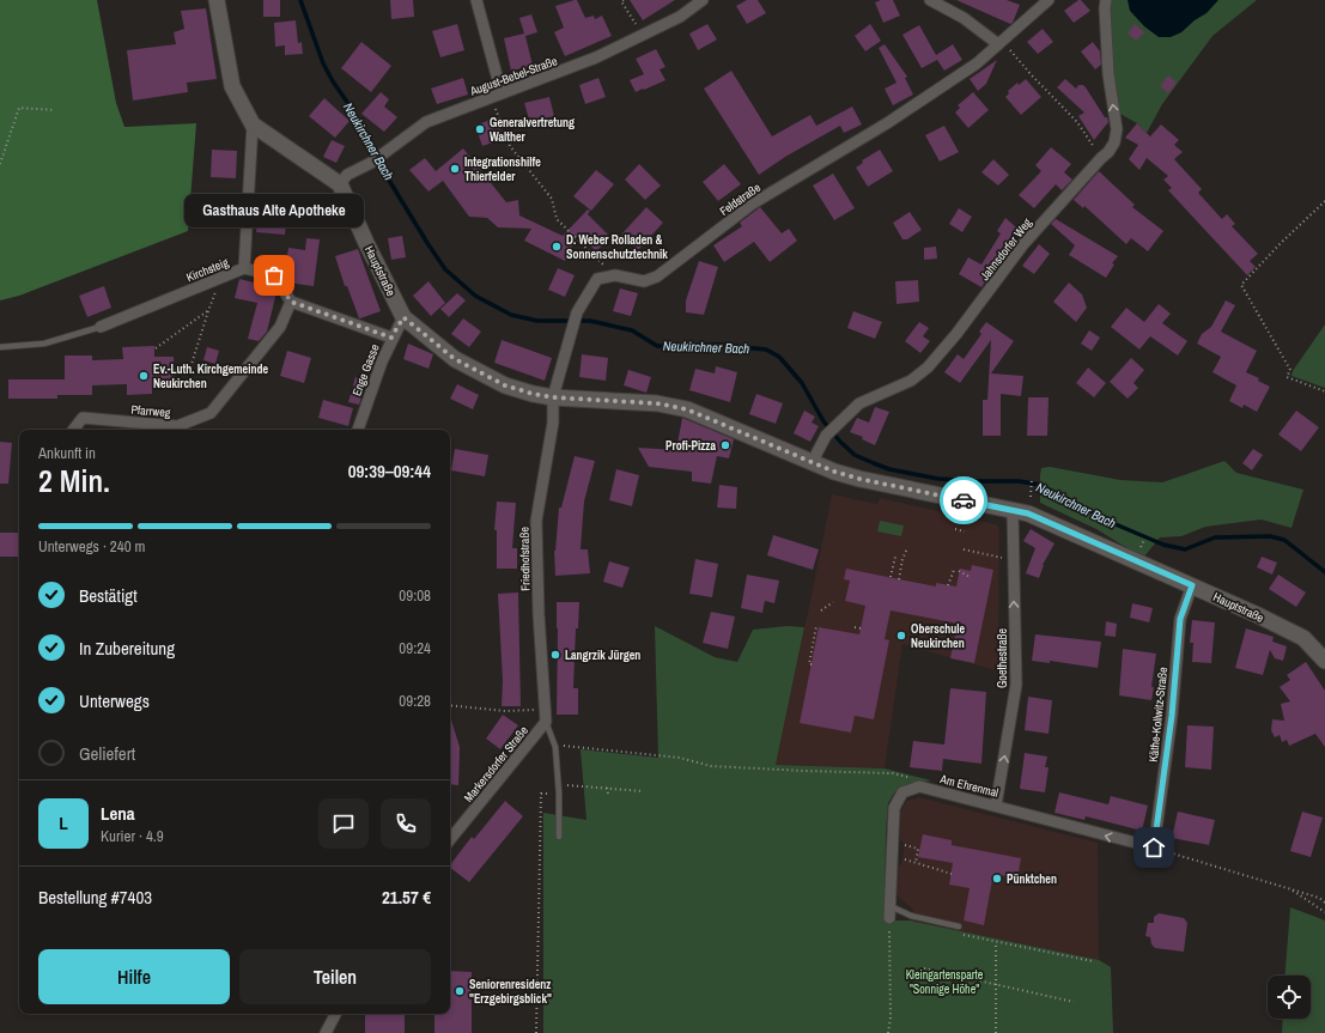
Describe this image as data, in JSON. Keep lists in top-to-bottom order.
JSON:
{
  "streets": {
    "main road": ["Hauptstraße"],
    "street": [
      "August-Bebel-Straße",
      "Feldstraße",
      "Jahnsdorfer Weg",
      "Kirchsteig",
      "Enge Gasse",
      "Pfarrweg",
      "Friedhofstraße",
      "Goethestraße",
      "Käthe-Kollwitz-Straße",
      "Markersdorfer Straße",
      "Am Ehrenmal"
    ]
  },
  "crossings": [
    ["August-Bebel-Straße", "Hauptstraße"],
    ["Jahnsdorfer Weg", "Hauptstraße"],
    ["Hauptstraße", "Enge Gasse"],
    ["Hauptstraße", "Friedhofstraße"],
    ["Hauptstraße", "Goethestraße"],
    ["Hauptstraße", "Käthe-Kollwitz-Straße"],
    ["Friedhofstraße", "Markersdorfer Straße"],
    ["Goethestraße", "Am Ehrenmal"],
    ["Käthe-Kollwitz-Straße", "Am Ehrenmal"]
  ],
  "one_way": ["Goethestraße", "Am Ehrenmal"],
  "water": ["Neukirchner Bach"],
  "parks": ["Kleingartensparte \"Sonnige Höhe\""],
  "places": [
    "Generalvertretung Walther",
    "Integrationshilfe Thierfelder",
    "D. Weber Rolladen & Sonnenschutztechnik",
    "Gasthaus Alte Apotheke",
    "Ev.-Luth. Kirchgemeinde Neukirchen",
    "Profi-Pizza",
    "Oberschule Neukirchen",
    "Langrzik Jürgen",
    "Pünktchen",
    "Seniorenresidenz \"Erzgebirgsblick\""
  ],
  "page": {
    "bubble": "Gasthaus Alte Apotheke",
    "heading": ["2 Min.", "Ankunft in", "09:39–09:44"],
    "panel": [
      "Lena",
      "Kurier · 4.9",
      "Bestellung #7403",
      "21.57 €"
    ],
    "bar": "Unterwegs · 240 m",
    "list": [
      ["Bestätigt", "09:08"],
      ["In Zubereitung", "09:24"],
      ["Unterwegs", "09:28"],
      "Geliefert"
    ],
    "round": "L",
    "buttons": ["Hilfe", "Teilen"]
  }
}
